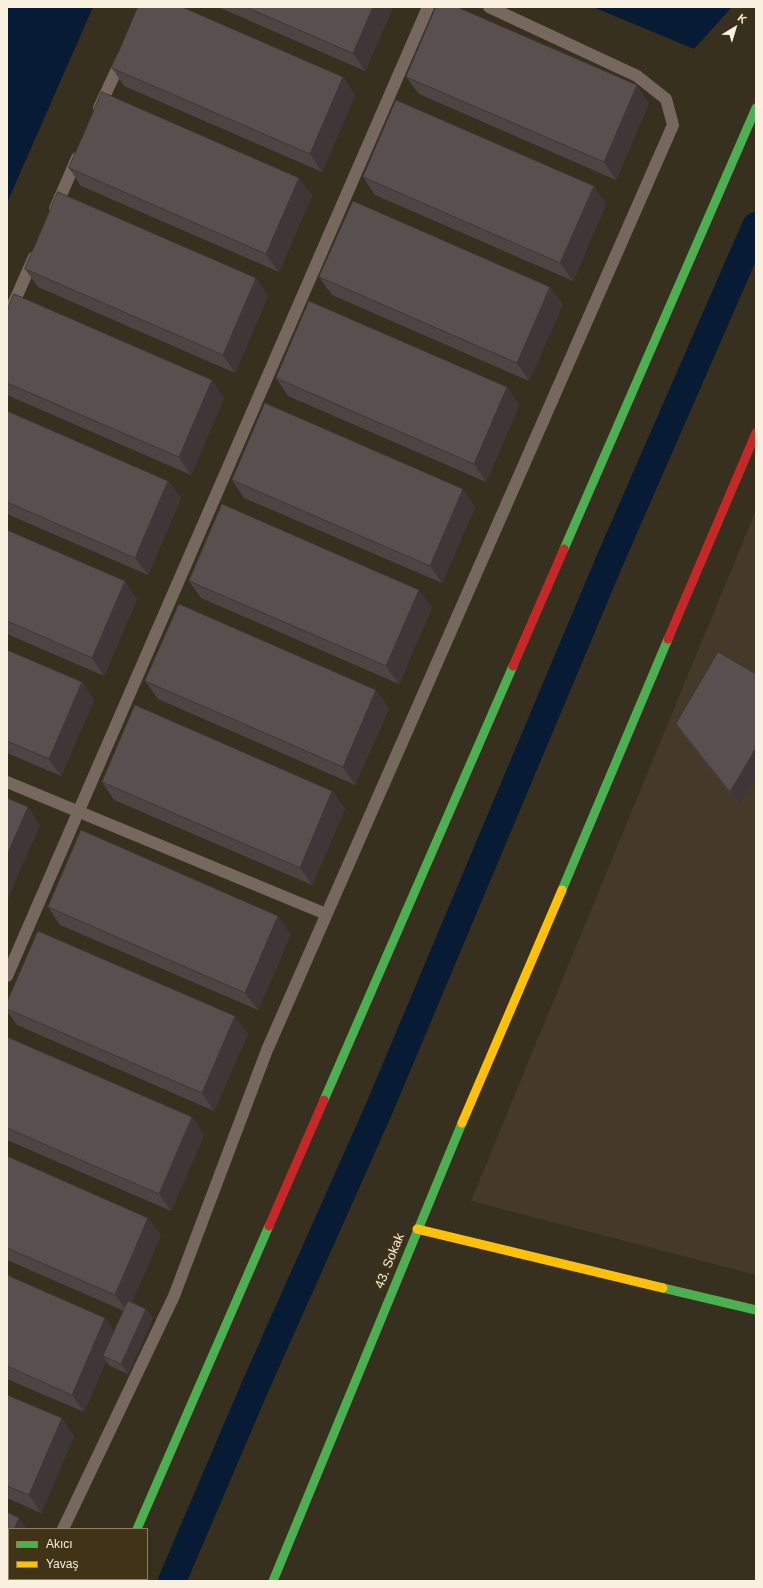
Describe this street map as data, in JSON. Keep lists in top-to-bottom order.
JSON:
{
  "streets": {
    "street": ["43. Sokak"]
  },
  "legend": ["Akıcı", "Yavaş"],
  "north": "top right"
}
